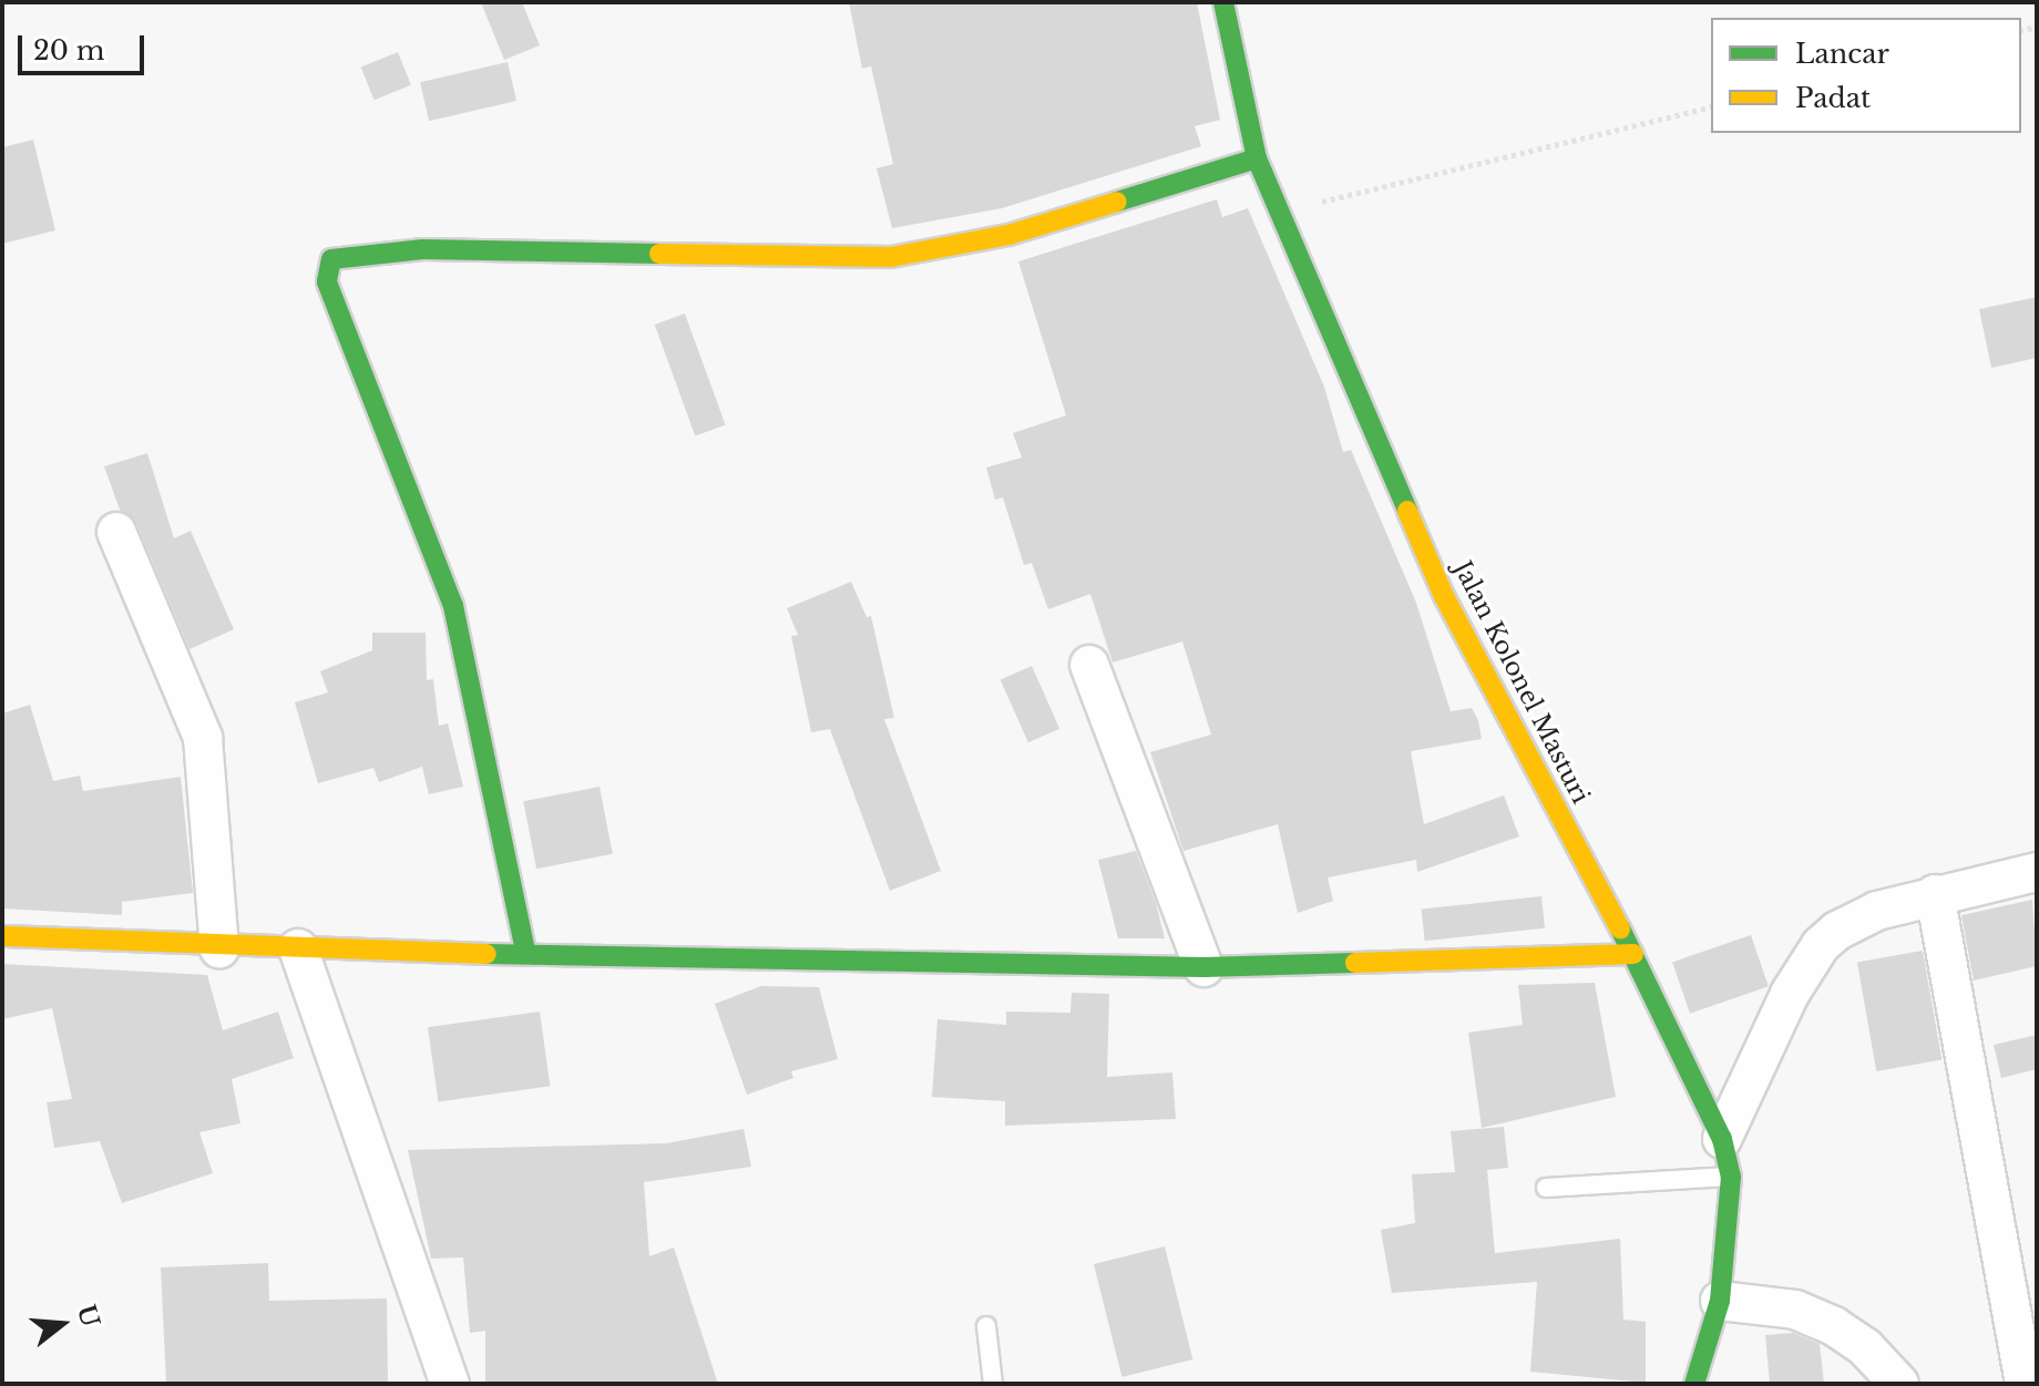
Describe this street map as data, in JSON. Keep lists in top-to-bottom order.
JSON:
{
  "streets": {
    "street": ["Jalan Kolonel Masturi"]
  },
  "legend": ["Lancar", "Padat"],
  "scale_bar": "20 m",
  "north": "right"
}
